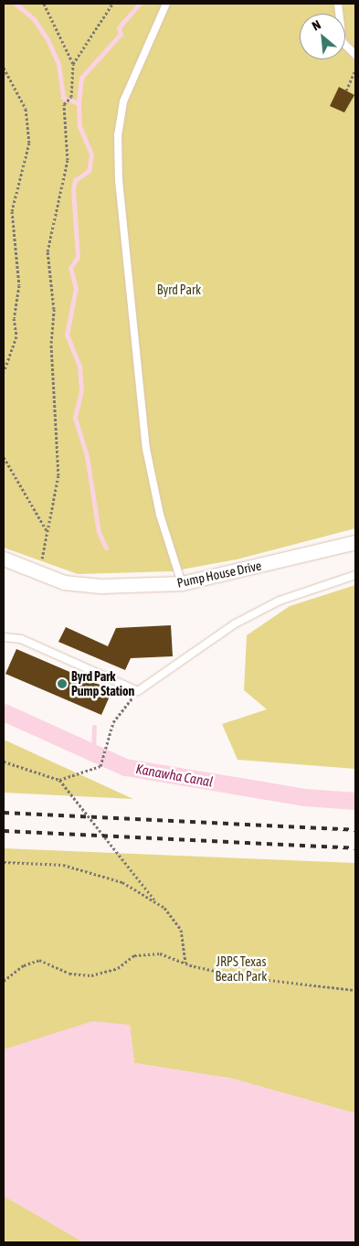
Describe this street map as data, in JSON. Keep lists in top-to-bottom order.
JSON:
{
  "streets": {
    "street": ["Pump House Drive"]
  },
  "water": ["Kanawha Canal"],
  "parks": ["Byrd Park", "JRPS Texas Beach Park"],
  "places": ["Byrd Park Pump Station"],
  "north": "top left"
}
